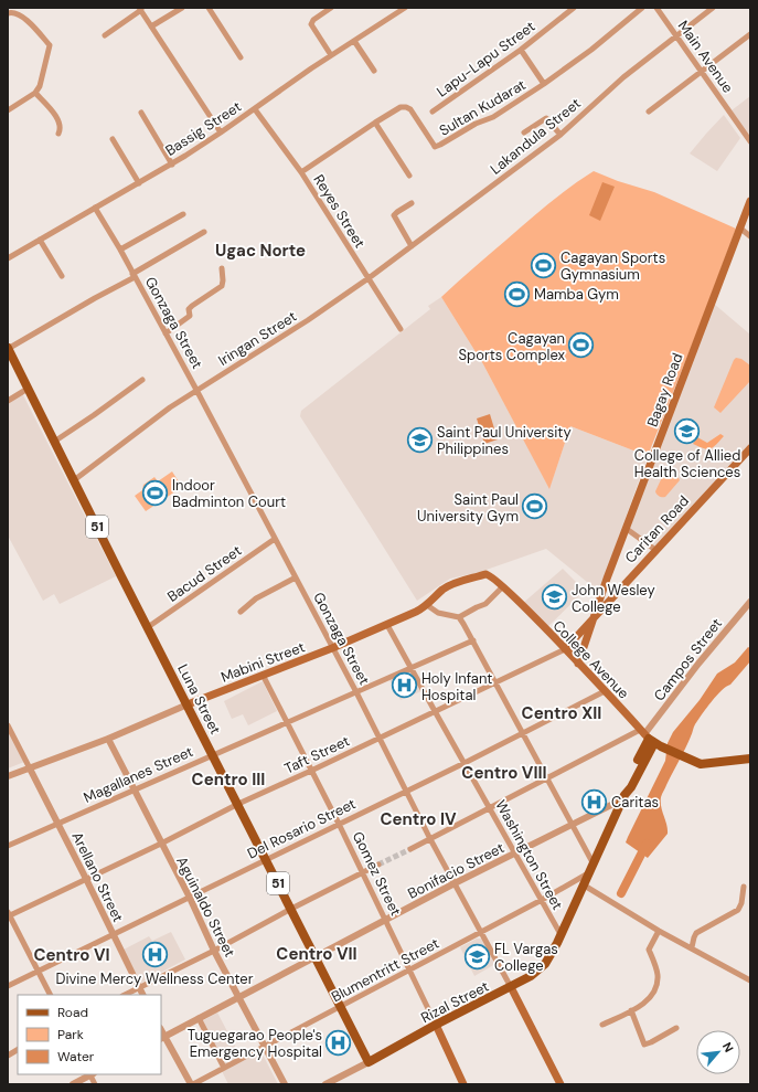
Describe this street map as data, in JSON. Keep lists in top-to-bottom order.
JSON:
{
  "streets": {
    "main road": [
      "Gonzaga Street",
      "Bagay Road",
      "51",
      "Caritan Road",
      "College Avenue",
      "Mabini Street",
      "Luna Street",
      "Gomez Street",
      "Rizal Street"
    ],
    "street": [
      "Main Avenue",
      "Lapu-Lapu Street",
      "Sultan Kudarat",
      "Bassig Street",
      "Lakandula Street",
      "Reyes Street",
      "Iringan Street",
      "Bacud Street",
      "Campos Street",
      "Taft Street",
      "Magallanes Street",
      "Del Rosario Street",
      "Washington Street",
      "Bonifacio Street",
      "Arellano Street",
      "Aguinaldo Street",
      "Blumentritt Street"
    ]
  },
  "crossings": [
    ["Main Avenue", "Lakandula Street"],
    ["Sultan Kudarat", "Reyes Street"],
    ["Bassig Street", "Reyes Street"],
    ["Bassig Street", "Gonzaga Street"],
    ["Lakandula Street", "Reyes Street"],
    ["Lakandula Street", "Iringan Street"],
    ["Reyes Street", "Iringan Street"],
    ["Gonzaga Street", "Iringan Street"],
    ["Gonzaga Street", "Bacud Street"],
    ["Gonzaga Street", "Mabini Street"],
    ["Gonzaga Street", "Taft Street"],
    ["Gonzaga Street", "Magallanes Street"],
    ["Gonzaga Street", "Del Rosario Street"],
    ["Gonzaga Street", "Bonifacio Street"],
    ["Gonzaga Street", "Blumentritt Street"],
    ["Gonzaga Street", "Rizal Street"],
    ["Iringan Street", "Luna Street"],
    ["Bagay Road", "Caritan Road"],
    ["Bagay Road", "College Avenue"],
    ["Caritan Road", "College Avenue"],
    ["Caritan Road", "Taft Street"],
    ["Bacud Street", "Luna Street"],
    ["College Avenue", "Campos Street"],
    ["College Avenue", "Mabini Street"],
    ["College Avenue", "Taft Street"],
    ["College Avenue", "Del Rosario Street"],
    ["College Avenue", "Rizal Street"],
    ["Campos Street", "Rizal Street"],
    ["Mabini Street", "Luna Street"],
    ["Mabini Street", "Washington Street"],
    ["Mabini Street", "Gomez Street"],
    ["Mabini Street", "Arellano Street"],
    ["Mabini Street", "Aguinaldo Street"],
    ["Luna Street", "Taft Street"],
    ["Luna Street", "Magallanes Street"],
    ["Luna Street", "Del Rosario Street"],
    ["Luna Street", "Bonifacio Street"],
    ["Luna Street", "Blumentritt Street"],
    ["Luna Street", "Rizal Street"],
    ["Taft Street", "Washington Street"],
    ["Taft Street", "Gomez Street"],
    ["Taft Street", "Arellano Street"],
    ["Taft Street", "Aguinaldo Street"],
    ["Magallanes Street", "Washington Street"],
    ["Magallanes Street", "Gomez Street"],
    ["Magallanes Street", "Arellano Street"],
    ["Magallanes Street", "Aguinaldo Street"],
    ["Del Rosario Street", "Washington Street"],
    ["Del Rosario Street", "Gomez Street"],
    ["Del Rosario Street", "Arellano Street"],
    ["Del Rosario Street", "Aguinaldo Street"],
    ["Washington Street", "Bonifacio Street"],
    ["Washington Street", "Blumentritt Street"],
    ["Washington Street", "Rizal Street"],
    ["Bonifacio Street", "Gomez Street"],
    ["Bonifacio Street", "Aguinaldo Street"],
    ["Bonifacio Street", "Rizal Street"],
    ["Gomez Street", "Blumentritt Street"],
    ["Gomez Street", "Rizal Street"],
    ["Aguinaldo Street", "Blumentritt Street"],
    ["Blumentritt Street", "Rizal Street"]
  ],
  "districts": [
    "Ugac Norte",
    "Centro XII",
    "Centro VIII",
    "Centro III",
    "Centro IV",
    "Centro VII",
    "Centro VI"
  ],
  "places": {
    "sports": [
      "Cagayan Sports Gymnasium",
      "Mamba Gym",
      "Cagayan Sports Complex",
      "Indoor Badminton Court",
      "Saint Paul University Gym"
    ],
    "school or university": [
      "College of Allied Health Sciences",
      "Saint Paul University Philippines",
      "John Wesley College",
      "FL Vargas College"
    ],
    "hospital": [
      "Holy Infant Hospital",
      "Caritas",
      "Divine Mercy Wellness Center",
      "Tuguegarao People's Emergency Hospital"
    ]
  },
  "legend": ["Road", "Park", "Water"],
  "north": "top right"
}
